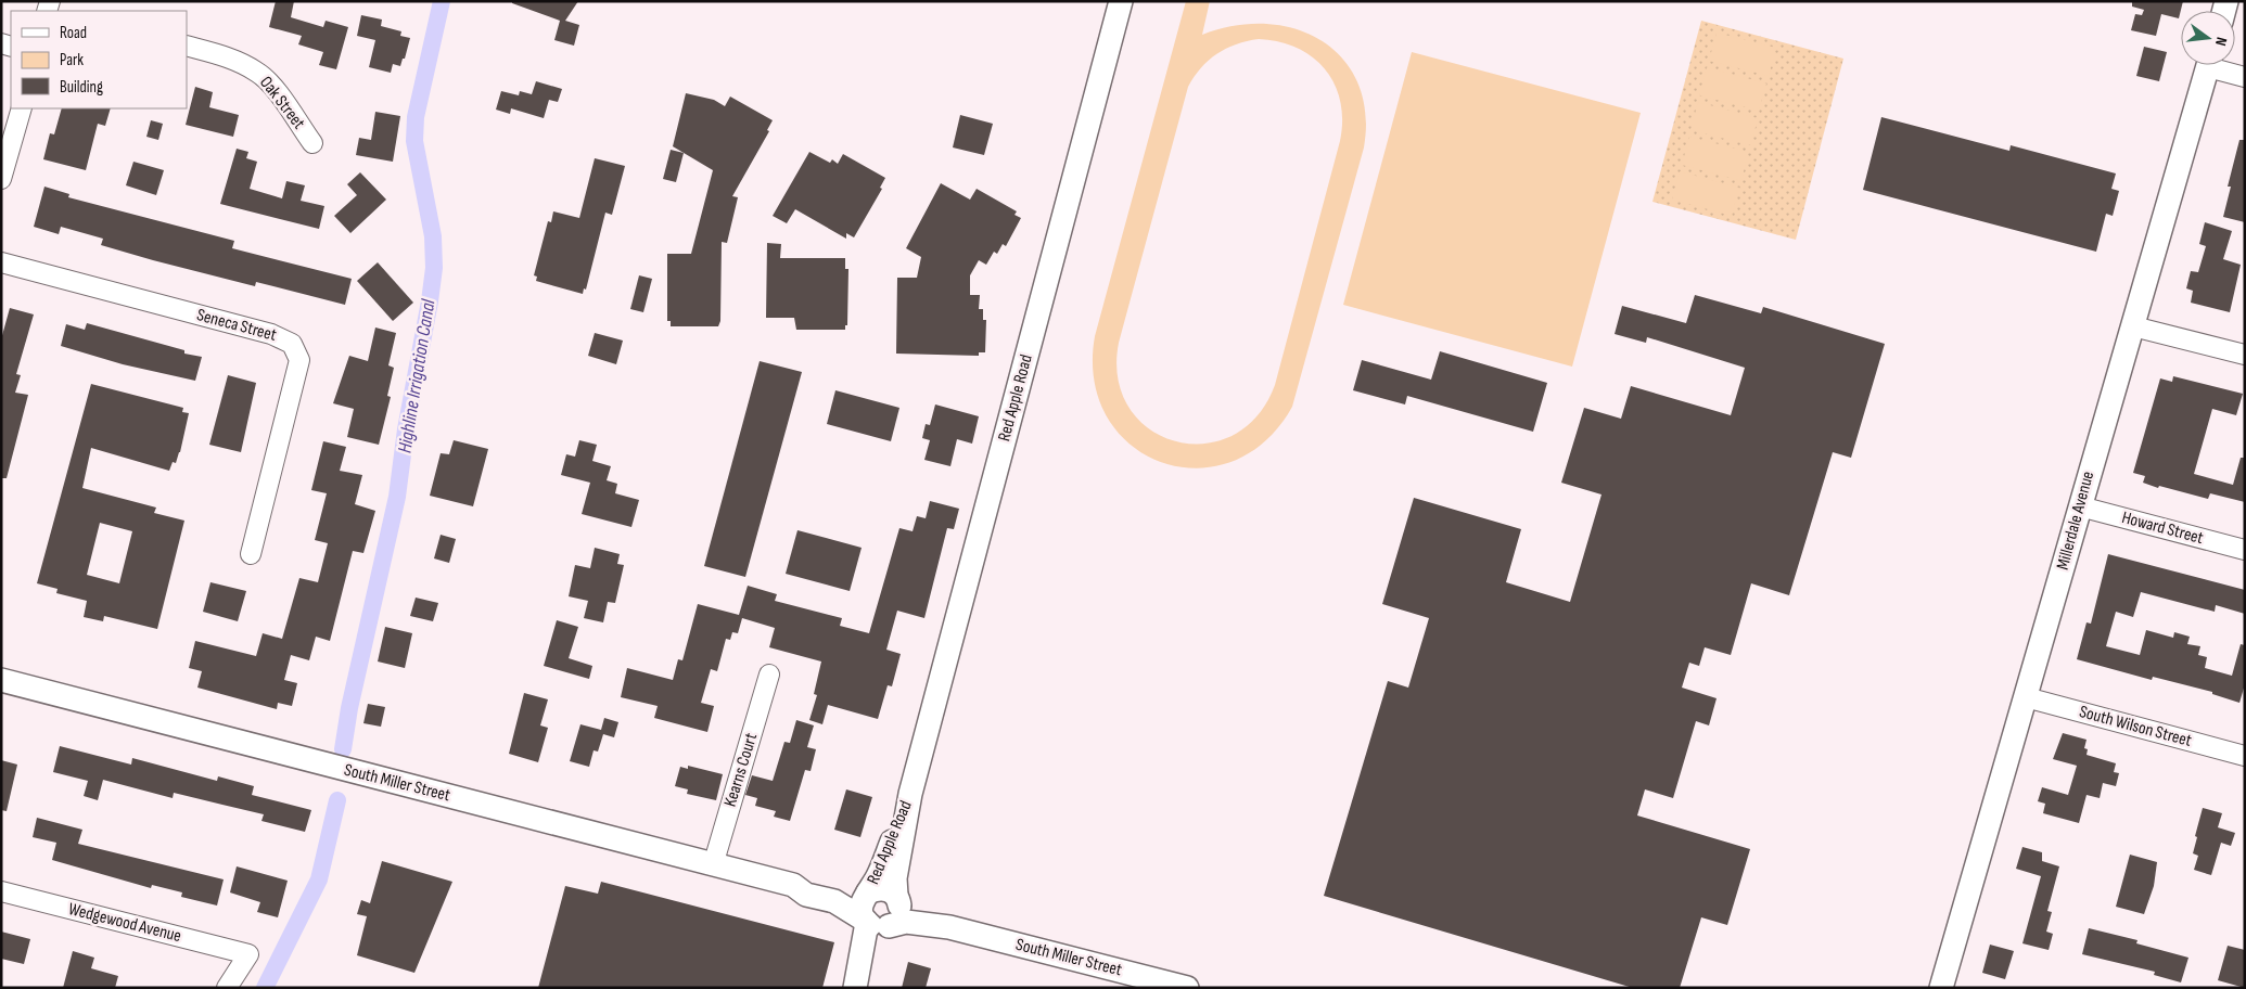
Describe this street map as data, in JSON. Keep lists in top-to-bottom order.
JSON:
{
  "streets": {
    "street": [
      "Oak Street",
      "Seneca Street",
      "Red Apple Road",
      "Millerdale Avenue",
      "Howard Street",
      "South Wilson Street",
      "Kearns Court",
      "South Miller Street",
      "Wedgewood Avenue"
    ]
  },
  "crossings": [
    ["Red Apple Road", "South Miller Street"],
    ["Millerdale Avenue", "Howard Street"],
    ["Millerdale Avenue", "South Wilson Street"],
    ["Kearns Court", "South Miller Street"]
  ],
  "water": ["Highline Irrigation Canal"],
  "legend": ["Road", "Park", "Building"],
  "north": "right"
}
